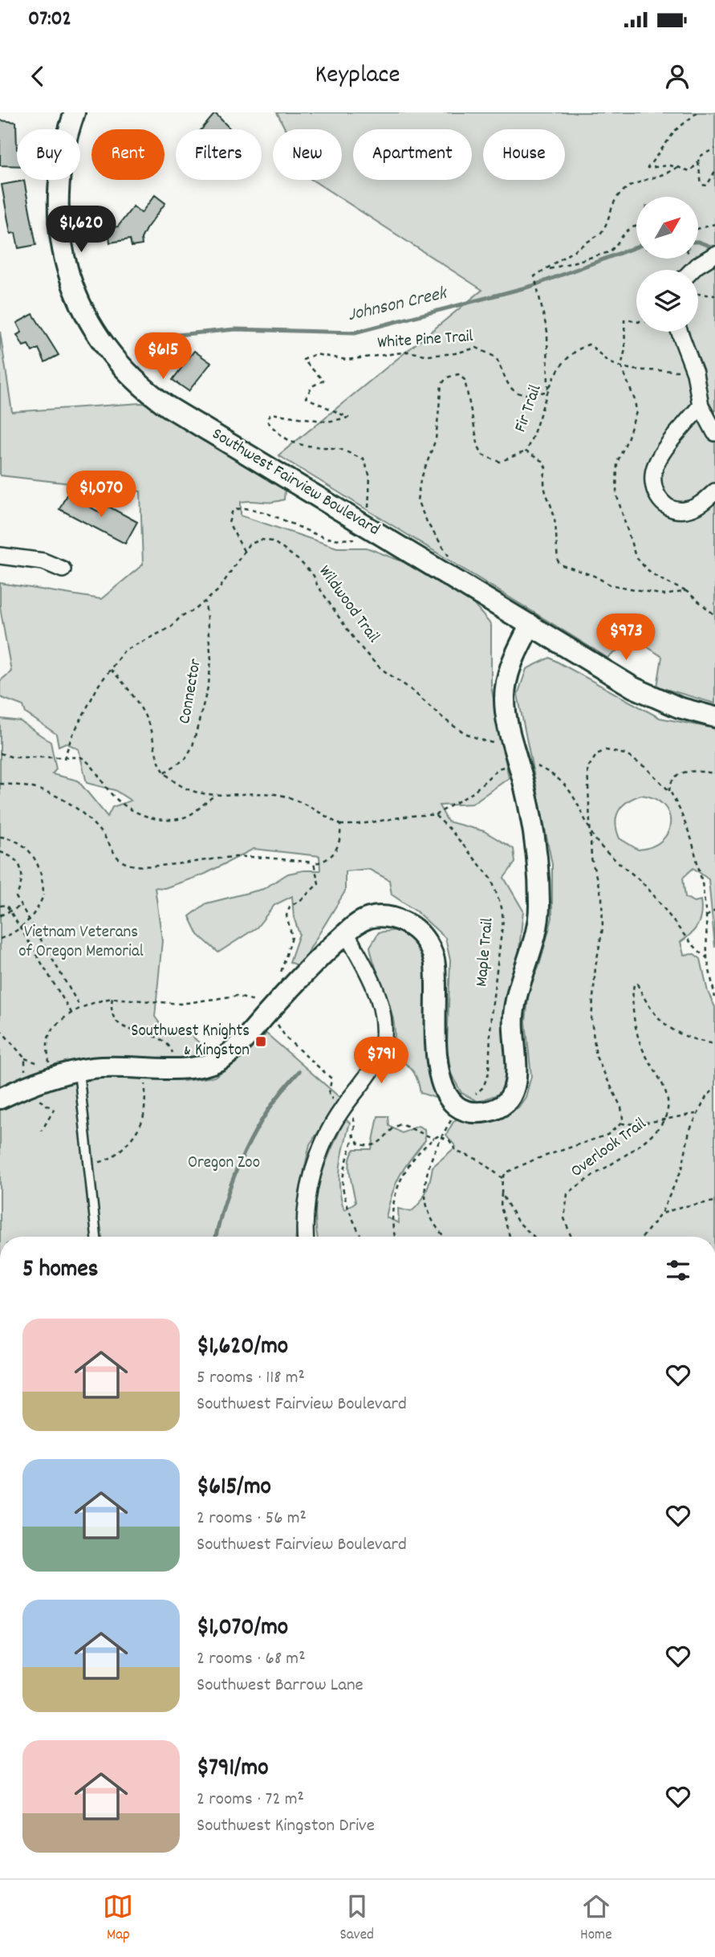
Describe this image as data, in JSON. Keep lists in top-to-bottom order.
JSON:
{
  "streets": {
    "street": ["Southwest Fairview Boulevard"],
    "path": [
      "White Pine Trail",
      "Fir Trail",
      "Wildwood Trail",
      "Connector",
      "Maple Trail",
      "Overlook Trail"
    ]
  },
  "crossings": [
    ["White Pine Trail", "Fir Trail"],
    ["White Pine Trail", "Southwest Fairview Boulevard"]
  ],
  "water": ["Johnson Creek"],
  "parks": ["Vietnam Veterans of Oregon Memorial", "Oregon Zoo"],
  "places": {
    "transit": ["Southwest Knights & Kingston"]
  },
  "north": "top right",
  "page": {
    "status": "07:02",
    "header": "Keyplace",
    "chip": [
      "Buy",
      "Rent",
      "Filters",
      "New",
      "Apartment",
      "House"
    ],
    "price": [
      "$1,620",
      "$615",
      "$1,070",
      "$973",
      "$791"
    ],
    "heading": "5 homes",
    "list": [
      {
        "name": "$1,620/mo",
        "note": "5 rooms · 118 m² · Southwest Fairview Boulevard"
      },
      {
        "name": "$615/mo",
        "note": "2 rooms · 56 m² · Southwest Fairview Boulevard"
      },
      {
        "name": "$1,070/mo",
        "note": "2 rooms · 68 m² · Southwest Barrow Lane"
      },
      {
        "name": "$791/mo",
        "note": "2 rooms · 72 m² · Southwest Kingston Drive"
      }
    ],
    "tabs": ["Map", "Saved", "Home"]
  }
}
